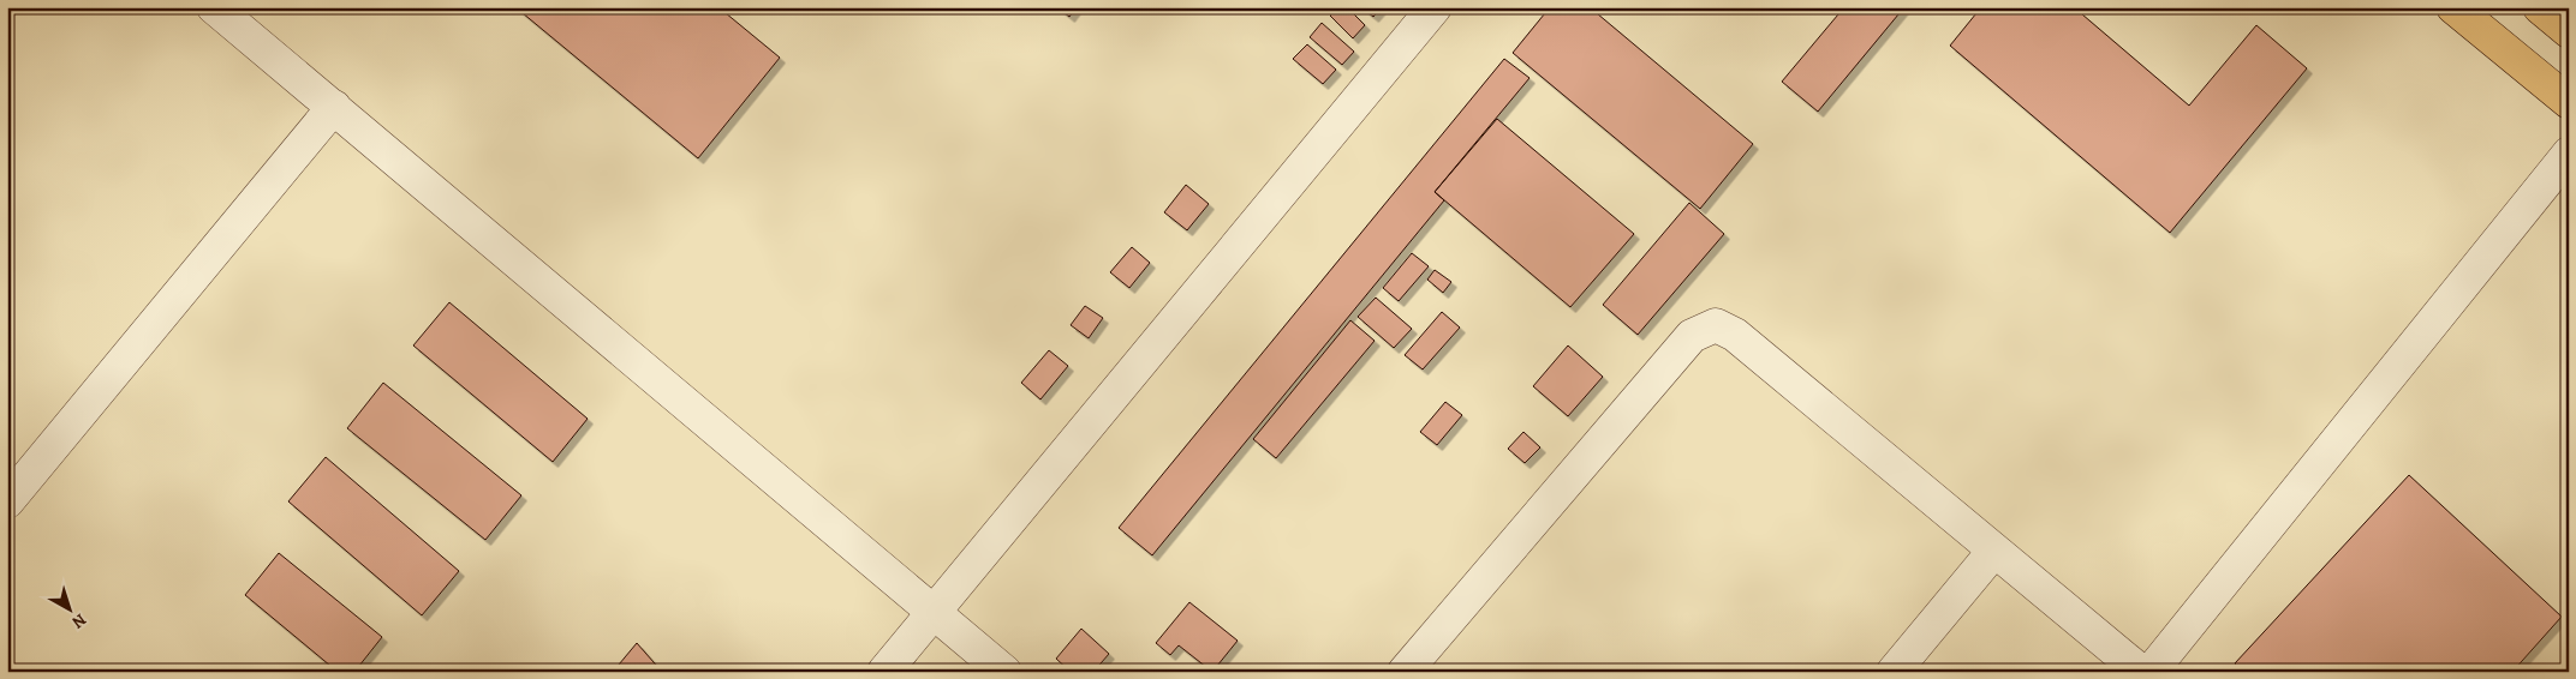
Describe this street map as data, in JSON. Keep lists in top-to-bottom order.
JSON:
{
  "north": "bottom right"
}
